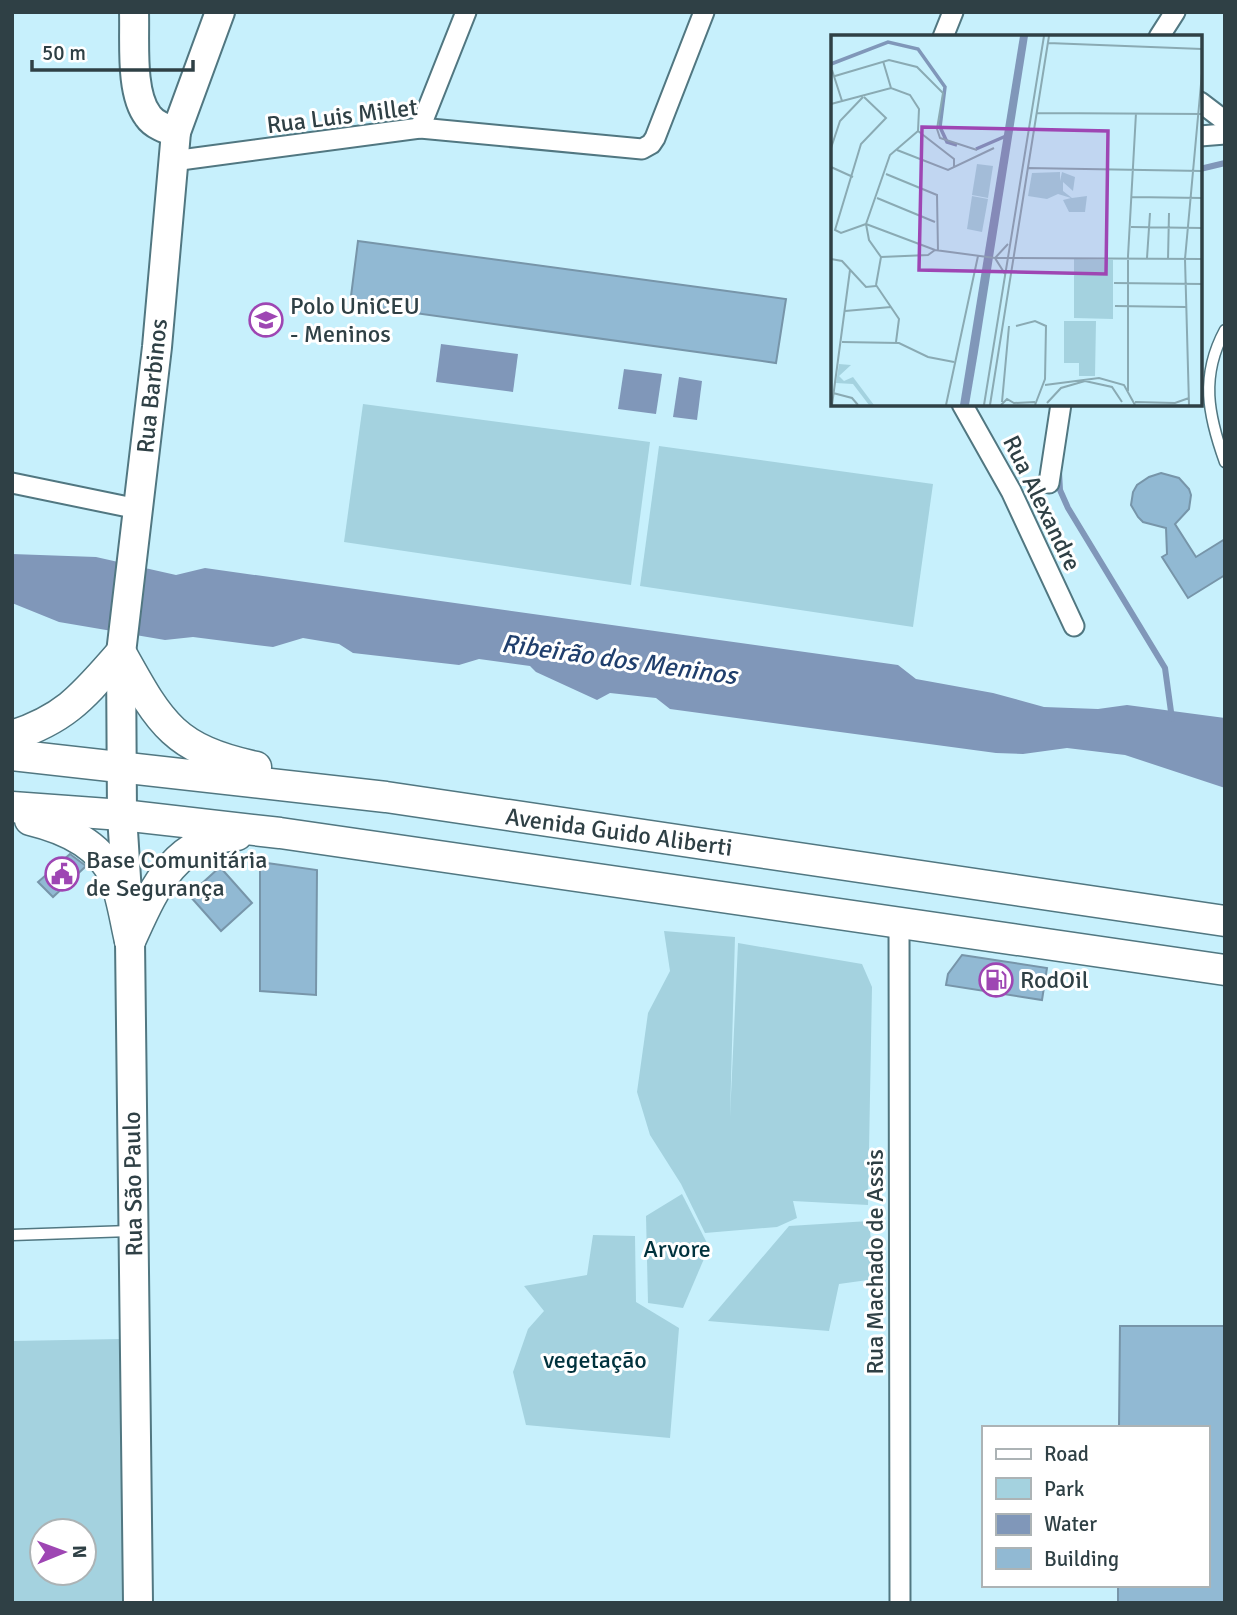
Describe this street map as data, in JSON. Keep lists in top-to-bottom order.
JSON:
{
  "streets": {
    "main road": ["Avenida Guido Aliberti"],
    "street": [
      "Rua Luis Millet",
      "Rua Barbinos",
      "Rua Alexandre",
      "Rua São Paulo",
      "Rua Machado de Assis"
    ]
  },
  "crossings": [
    ["Rua Luis Millet", "Rua Barbinos"],
    ["Rua Barbinos", "Avenida Guido Aliberti"],
    ["Rua Barbinos", "Rua São Paulo"],
    ["Avenida Guido Aliberti", "Rua São Paulo"],
    ["Avenida Guido Aliberti", "Rua Machado de Assis"]
  ],
  "water": ["Ribeirão dos Meninos"],
  "parks": ["Arvore", "vegetação"],
  "places": {
    "school or university": ["Polo UniCEU - Meninos"],
    "public building": ["Base Comunitária de Segurança"],
    "fuel station": ["RodOil"]
  },
  "legend": [
    "Road",
    "Park",
    "Water",
    "Building"
  ],
  "scale_bar": "50 m",
  "north": "right"
}
